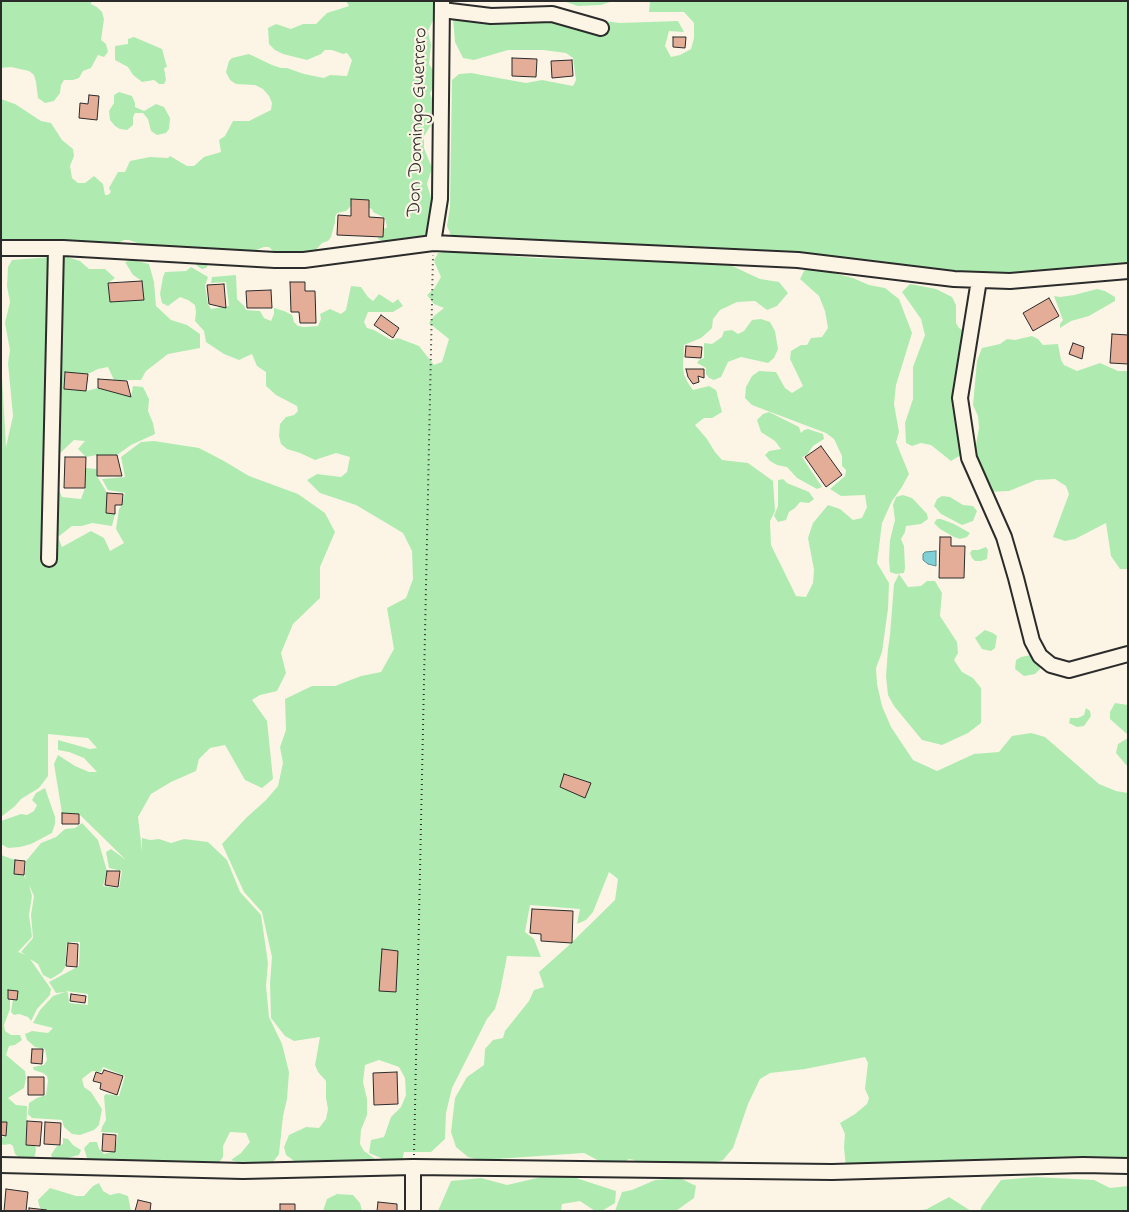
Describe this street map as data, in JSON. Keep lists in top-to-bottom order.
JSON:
{
  "streets": {
    "street": ["Don Domingo Guerrero"]
  }
}
